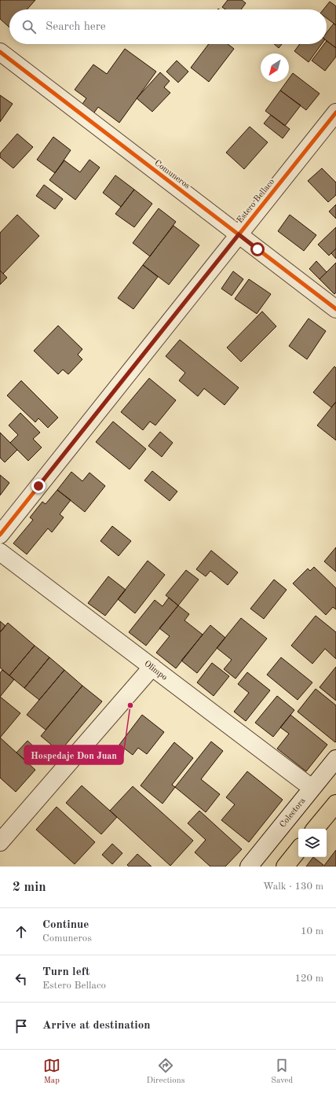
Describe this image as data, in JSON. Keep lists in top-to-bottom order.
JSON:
{
  "streets": {
    "street": [
      "Comuneros",
      "Estero Bellaco",
      "Olimpo",
      "Colectora"
    ]
  },
  "crossings": [
    ["Comuneros", "Estero Bellaco"],
    ["Olimpo", "Colectora"]
  ],
  "places": ["Hospedaje Don Juan"],
  "north": "bottom left",
  "page": {
    "search": "Search here",
    "heading": ["2 min", "Walk · 130 m"],
    "list": [
      ["Continue", "Comuneros", "10 m"],
      ["Turn left", "Estero Bellaco", "120 m"],
      "Arrive at destination"
    ],
    "nav": ["Map", "Directions", "Saved"]
  }
}
